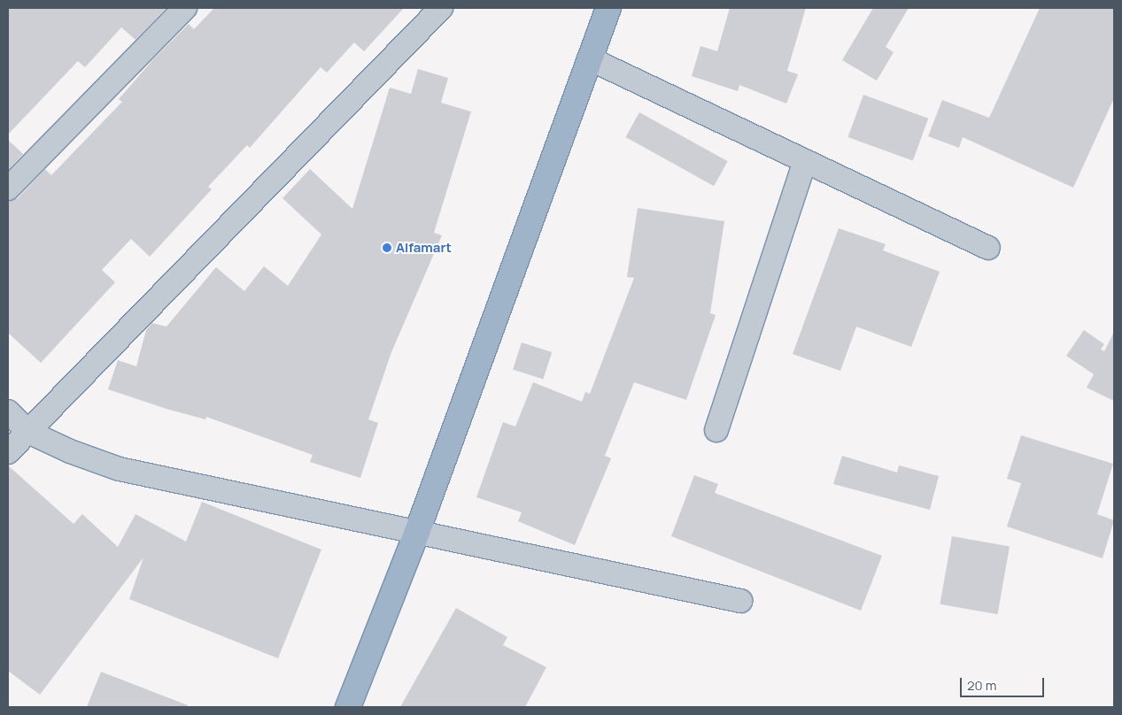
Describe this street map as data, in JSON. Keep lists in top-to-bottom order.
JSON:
{
  "places": ["Alfamart"],
  "scale_bar": "20 m"
}
